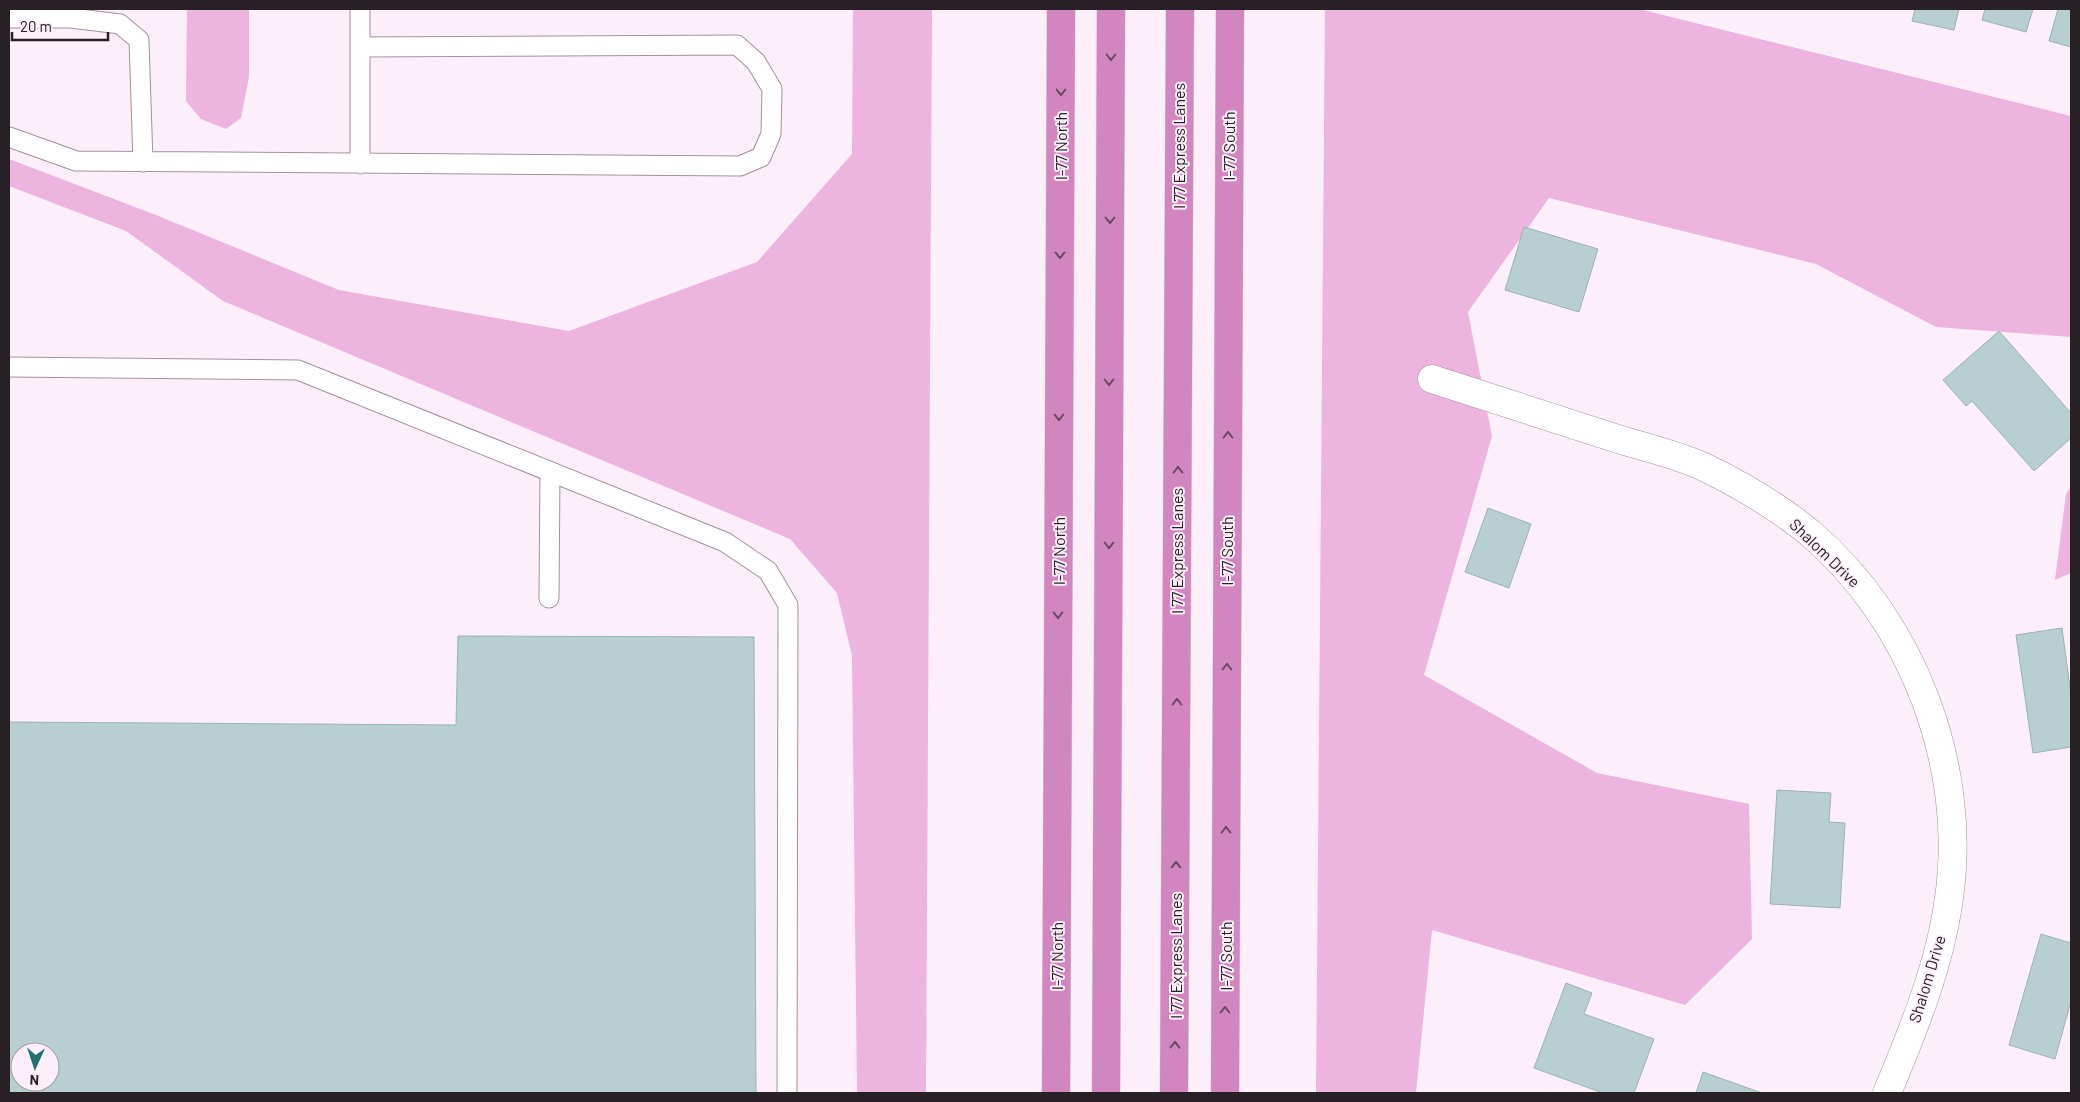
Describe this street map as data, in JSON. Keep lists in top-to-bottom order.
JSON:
{
  "streets": {
    "highway": ["I-77 North", "I 77 Express Lanes", "I-77 South"],
    "street": ["Shalom Drive"]
  },
  "scale_bar": "20 m",
  "north": "bottom"
}
